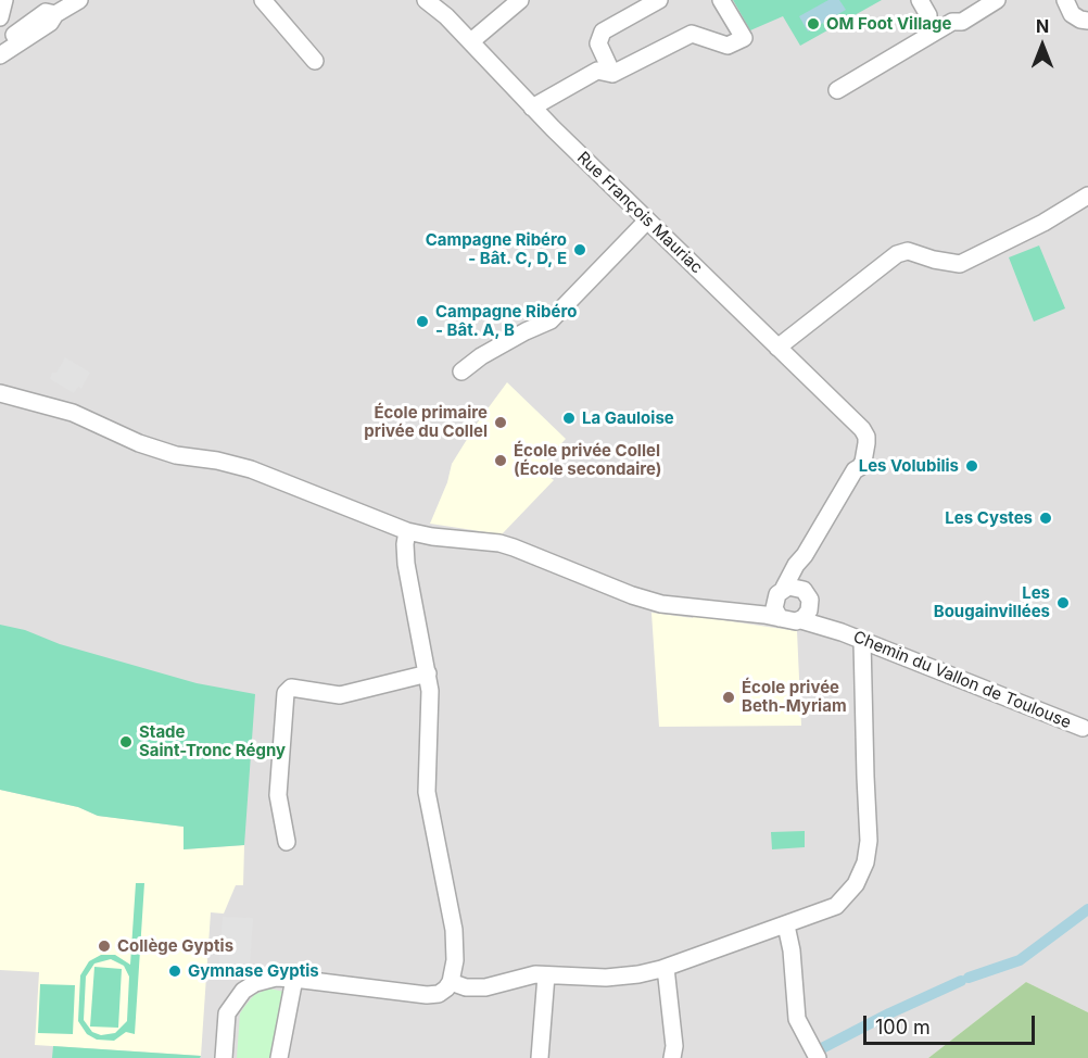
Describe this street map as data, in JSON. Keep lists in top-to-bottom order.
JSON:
{
  "streets": {
    "street": ["Rue François Mauriac", "Chemin du Vallon de Toulouse"]
  },
  "crossings": [
    ["Rue François Mauriac", "Chemin du Vallon de Toulouse"]
  ],
  "places": [
    "OM Foot Village",
    "Campagne Ribéro - Bât. C, D, E",
    "Campagne Ribéro - Bât. A, B",
    "La Gauloise",
    "École primaire privée du Collel",
    "École privée Collel (École secondaire)",
    "Les Volubilis",
    "Les Cystes",
    "Les Bougainvillées",
    "École privée Beth-Myriam",
    "Stade Saint-Tronc Régny",
    "Collège Gyptis",
    "Gymnase Gyptis"
  ],
  "scale_bar": "100 m",
  "north": "top"
}
